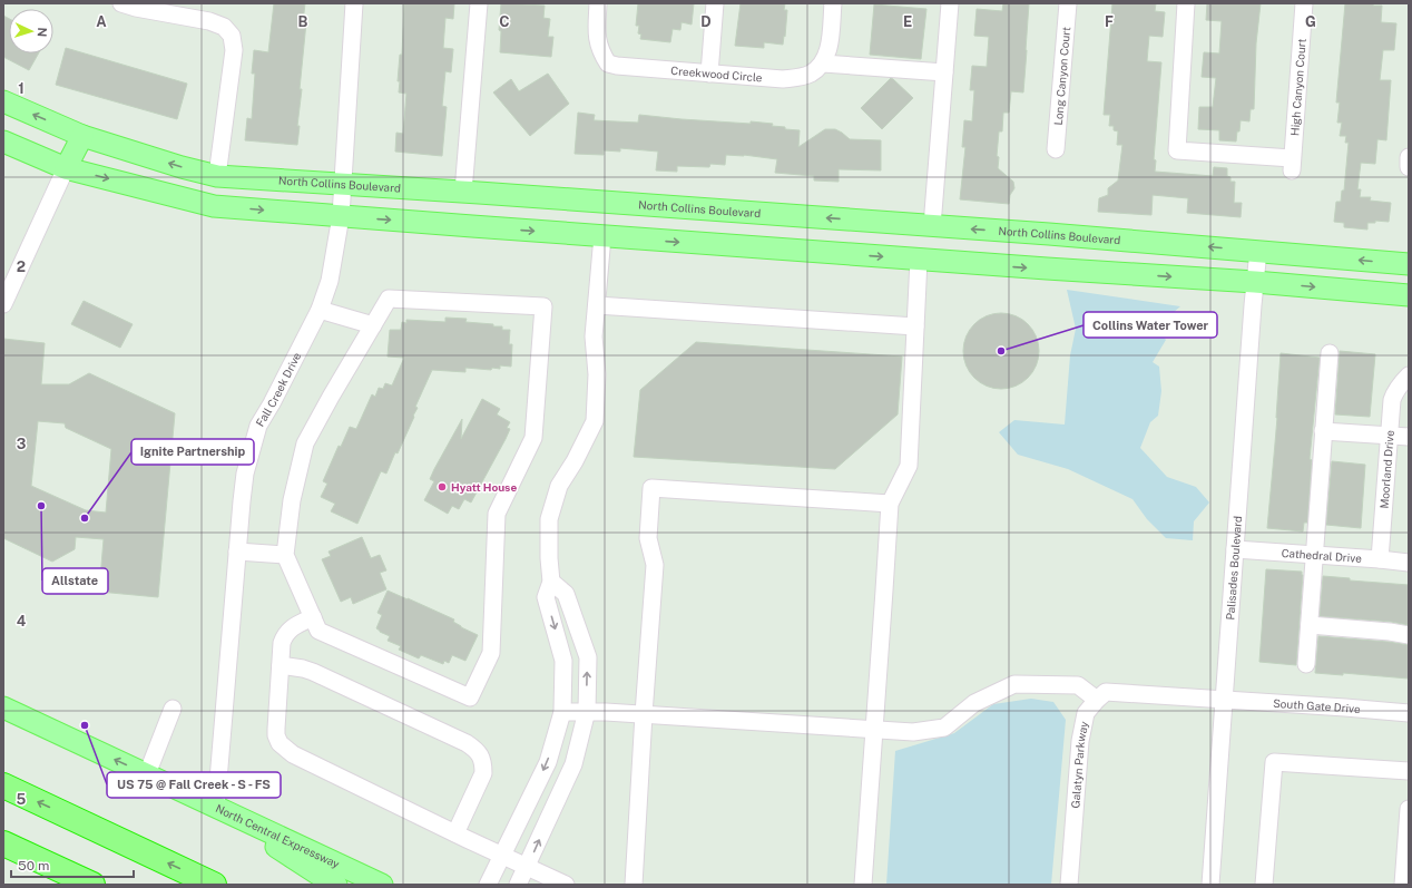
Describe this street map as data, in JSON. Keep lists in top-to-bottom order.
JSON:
{
  "streets": {
    "main road": ["North Collins Boulevard", "North Central Expressway"],
    "street": [
      "Creekwood Circle",
      "Long Canyon Court",
      "High Canyon Court",
      "Fall Creek Drive",
      "Moorland Drive",
      "Cathedral Drive",
      "Palisades Boulevard",
      "South Gate Drive",
      "Galatyn Parkway"
    ]
  },
  "crossings": [
    ["North Collins Boulevard", "Fall Creek Drive"],
    ["North Collins Boulevard", "Palisades Boulevard"],
    ["Fall Creek Drive", "North Central Expressway"],
    ["Moorland Drive", "Cathedral Drive"],
    ["Cathedral Drive", "Palisades Boulevard"],
    ["Palisades Boulevard", "South Gate Drive"]
  ],
  "one_way": ["North Central Expressway"],
  "places": [
    "Collins Water Tower",
    "Hyatt House",
    "Allstate",
    "Ignite Partnership",
    "US 75 @ Fall Creek - S - FS"
  ],
  "scale_bar": "50 m",
  "north": "right",
  "grid": {
    "columns": [
      "A",
      "B",
      "C",
      "D",
      "E",
      "F",
      "G"
    ],
    "rows": [
      "1",
      "2",
      "3",
      "4",
      "5"
    ]
  }
}
